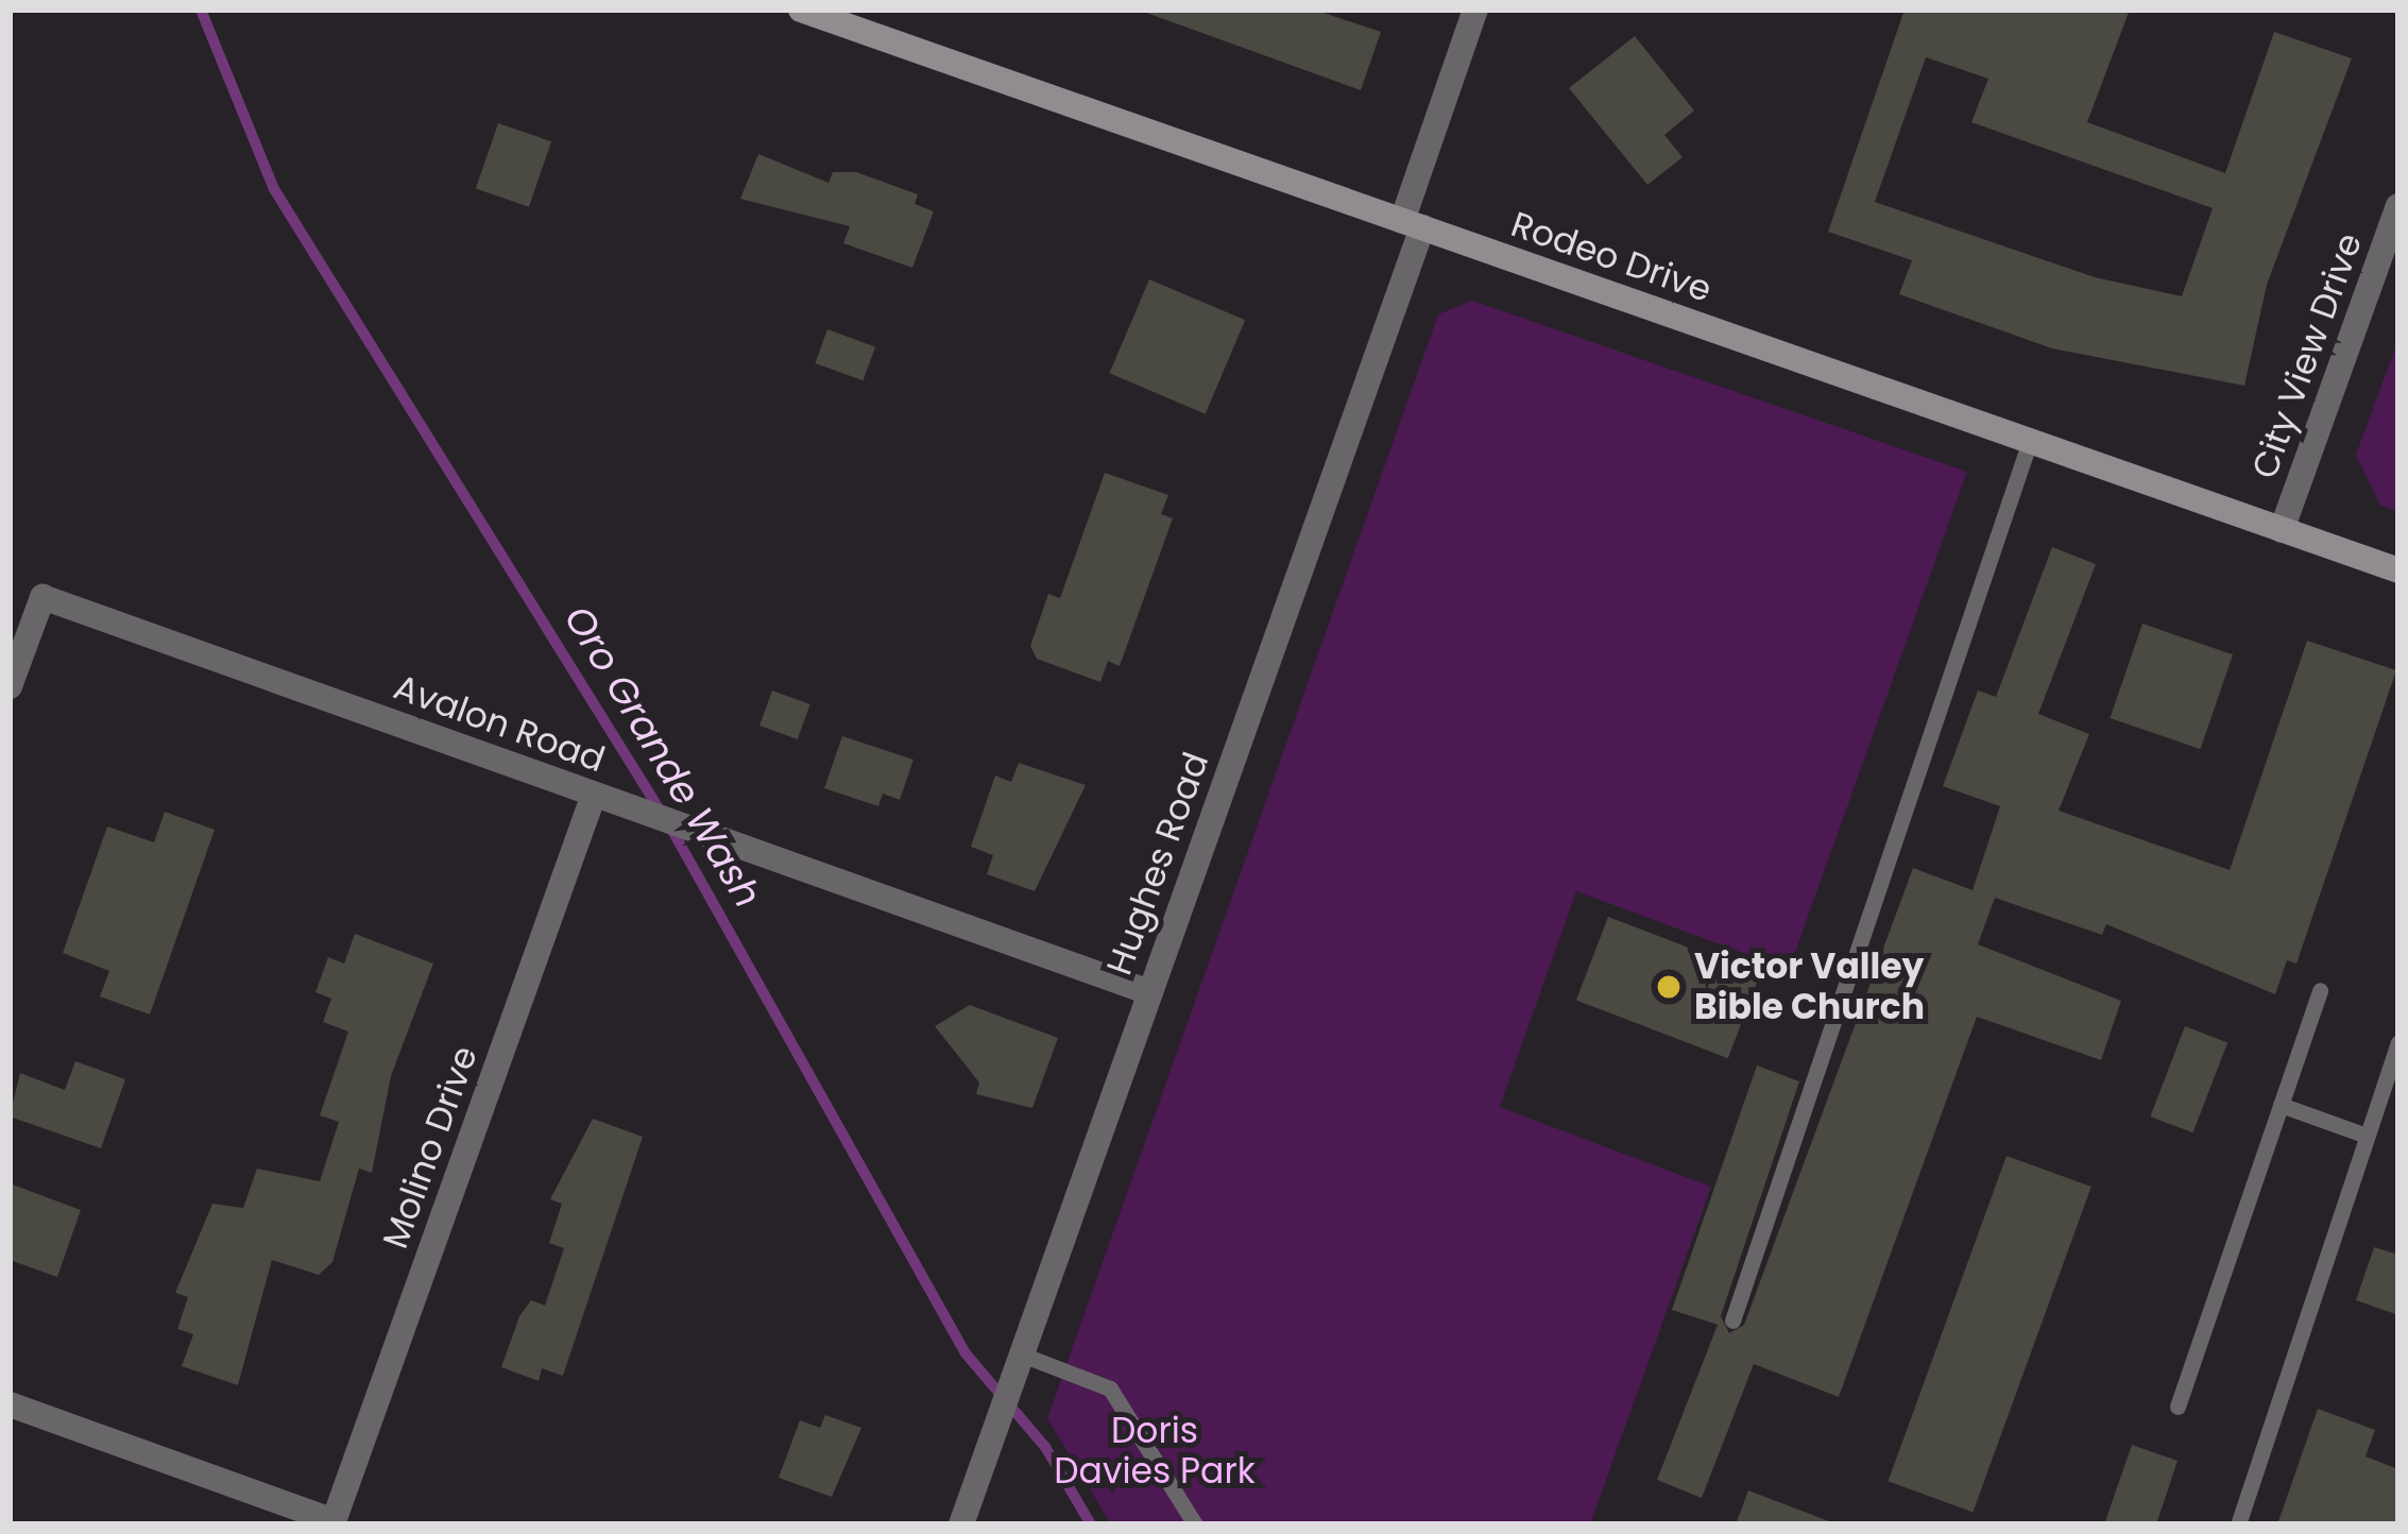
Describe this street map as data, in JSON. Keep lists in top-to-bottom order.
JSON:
{
  "streets": {
    "street": [
      "Rodeo Drive",
      "City View Drive",
      "Avalon Road",
      "Hughes Road",
      "Molino Drive"
    ]
  },
  "crossings": [
    ["Rodeo Drive", "City View Drive"],
    ["Rodeo Drive", "Hughes Road"],
    ["Avalon Road", "Hughes Road"],
    ["Avalon Road", "Molino Drive"]
  ],
  "water": ["Oro Grande Wash"],
  "parks": ["Doris Davies Park"],
  "places": ["Victor Valley Bible Church"]
}
